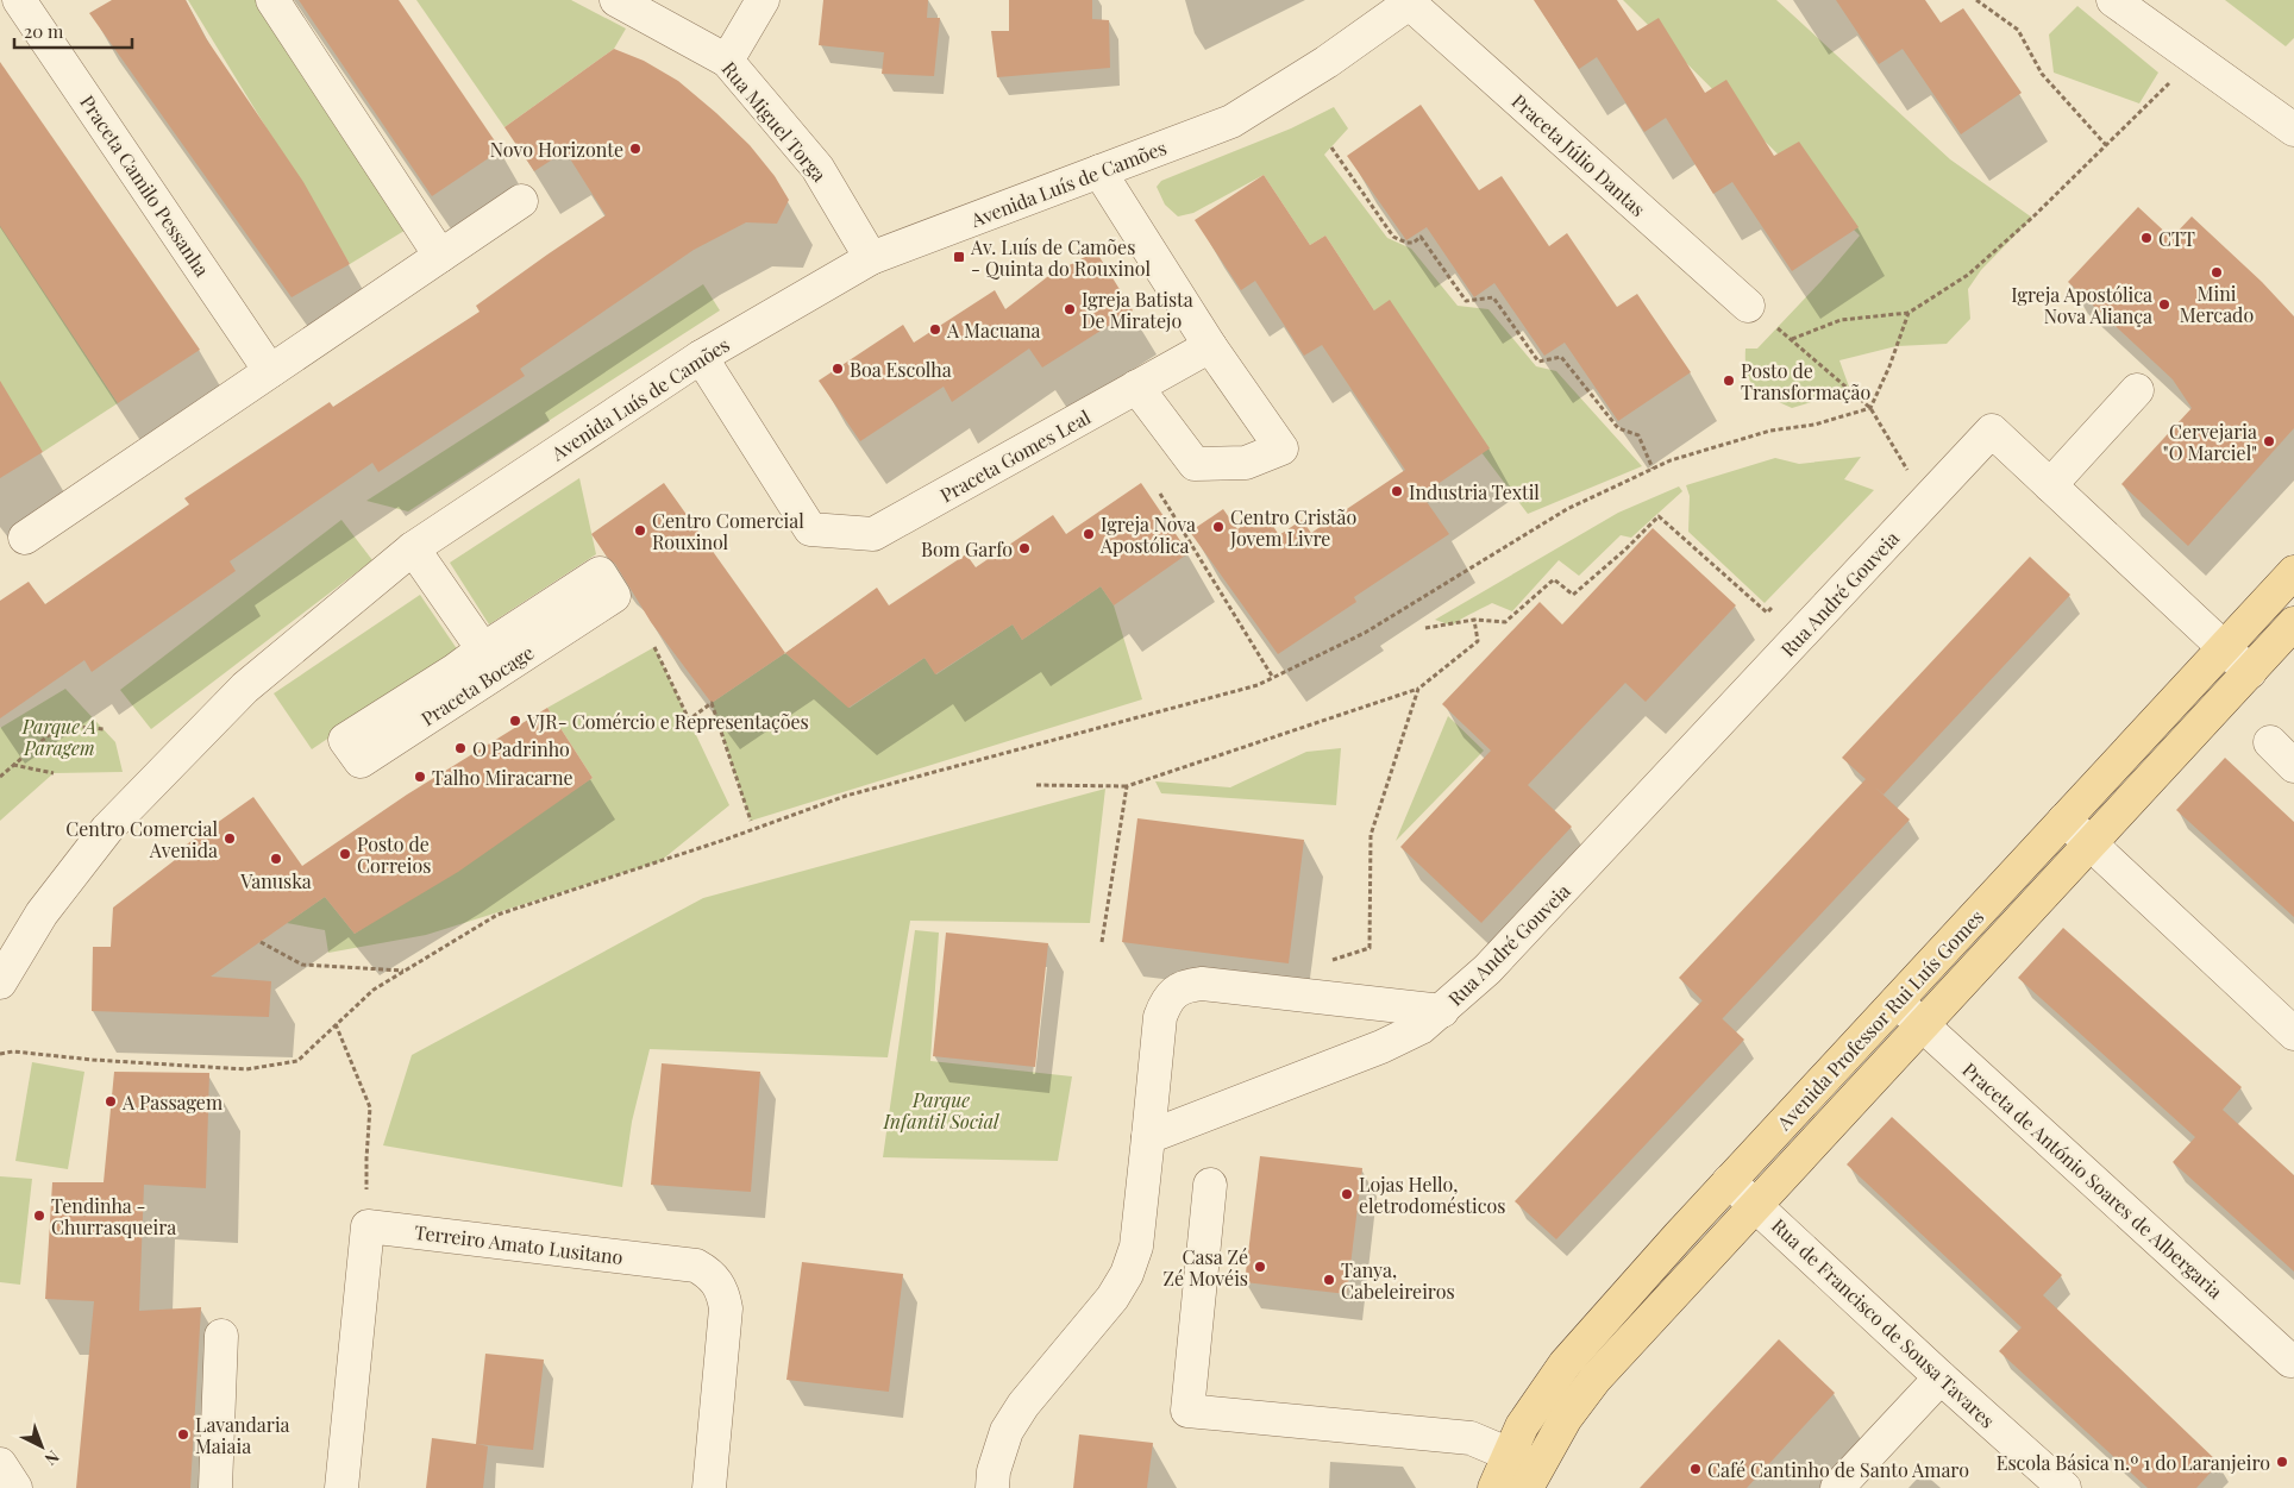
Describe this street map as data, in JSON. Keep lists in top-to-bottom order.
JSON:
{
  "streets": {
    "main road": ["Avenida Professor Rui Luís Gomes"],
    "street": [
      "Rua Miguel Torga",
      "Praceta Júlio Dantas",
      "Avenida Luís de Camões",
      "Praceta Camilo Pessanha",
      "Praceta Gomes Leal",
      "Rua André Gouveia",
      "Praceta Bocage",
      "Praceta de António Soares de Albergaria",
      "Terreiro Amato Lusitano",
      "Rua de Francisco de Sousa Tavares"
    ]
  },
  "crossings": [
    ["Rua Miguel Torga", "Avenida Luís de Camões"],
    ["Praceta Júlio Dantas", "Avenida Luís de Camões"],
    ["Avenida Luís de Camões", "Praceta Gomes Leal"],
    ["Avenida Luís de Camões", "Praceta Bocage"],
    ["Rua André Gouveia", "Avenida Professor Rui Luís Gomes"],
    ["Avenida Professor Rui Luís Gomes", "Praceta de António Soares de Albergaria"],
    ["Avenida Professor Rui Luís Gomes", "Rua de Francisco de Sousa Tavares"]
  ],
  "parks": ["Parque A Paragem", "Parque Infantil Social"],
  "places": {
    "other": [
      "Novo Horizonte",
      "CTT",
      "Mini Mercado",
      "Igreja Apostólica Nova Aliança",
      "Igreja Batista De Miratejo",
      "A Macuana",
      "Boa Escolha",
      "Posto de Transformação",
      "Cervejaria \"O Marciel\"",
      "Industria Textil",
      "Centro Cristão Jovem Livre",
      "Centro Comercial Rouxinol",
      "Igreja Nova Apostólica",
      "Bom Garfo",
      "VJR- Comércio e Representações",
      "O Padrinho",
      "Talho Miracarne",
      "Centro Comercial Avenida",
      "Posto de Correios",
      "Vanuska",
      "A Passagem",
      "Lojas Hello, eletrodomésticos",
      "Tendinha - Churrasqueira",
      "Casa Zé Zé Movéis",
      "Tanya, Cabeleireiros",
      "Lavandaria Maiaia",
      "Escola Básica n.º 1 do Laranjeiro",
      "Café Cantinho de Santo Amaro"
    ],
    "transit": ["Av. Luís de Camões - Quinta do Rouxinol"]
  },
  "scale_bar": "20 m",
  "north": "bottom right"
}
